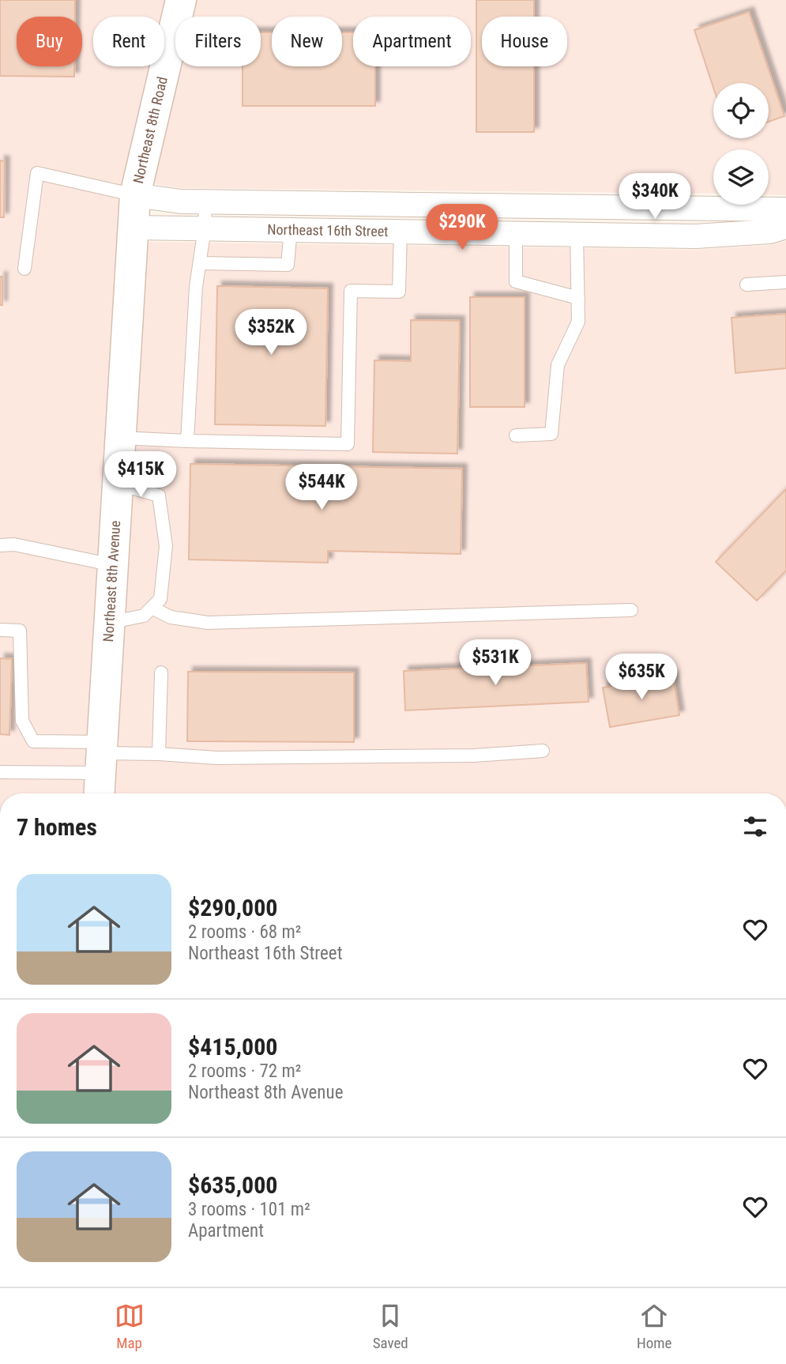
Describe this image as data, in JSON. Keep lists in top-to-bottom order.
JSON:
{
  "streets": {
    "main road": ["Northeast 8th Road", "Northeast 8th Avenue"],
    "street": ["Northeast 16th Street"]
  },
  "crossings": [
    ["Northeast 8th Road", "Northeast 16th Street"],
    ["Northeast 8th Road", "Northeast 8th Avenue"],
    ["Northeast 16th Street", "Northeast 8th Avenue"]
  ],
  "page": {
    "chip": [
      "Buy",
      "Rent",
      "Filters",
      "New",
      "Apartment",
      "House"
    ],
    "price": [
      "$340K",
      "$290K",
      "$352K",
      "$415K",
      "$544K",
      "$531K",
      "$635K"
    ],
    "heading": "7 homes",
    "list": [
      {
        "name": "$290,000",
        "note": "2 rooms · 68 m² · Northeast 16th Street"
      },
      {
        "name": "$415,000",
        "note": "2 rooms · 72 m² · Northeast 8th Avenue"
      },
      {
        "name": "$635,000",
        "note": "3 rooms · 101 m² · Apartment"
      }
    ],
    "tabs": ["Map", "Saved", "Home"]
  }
}
